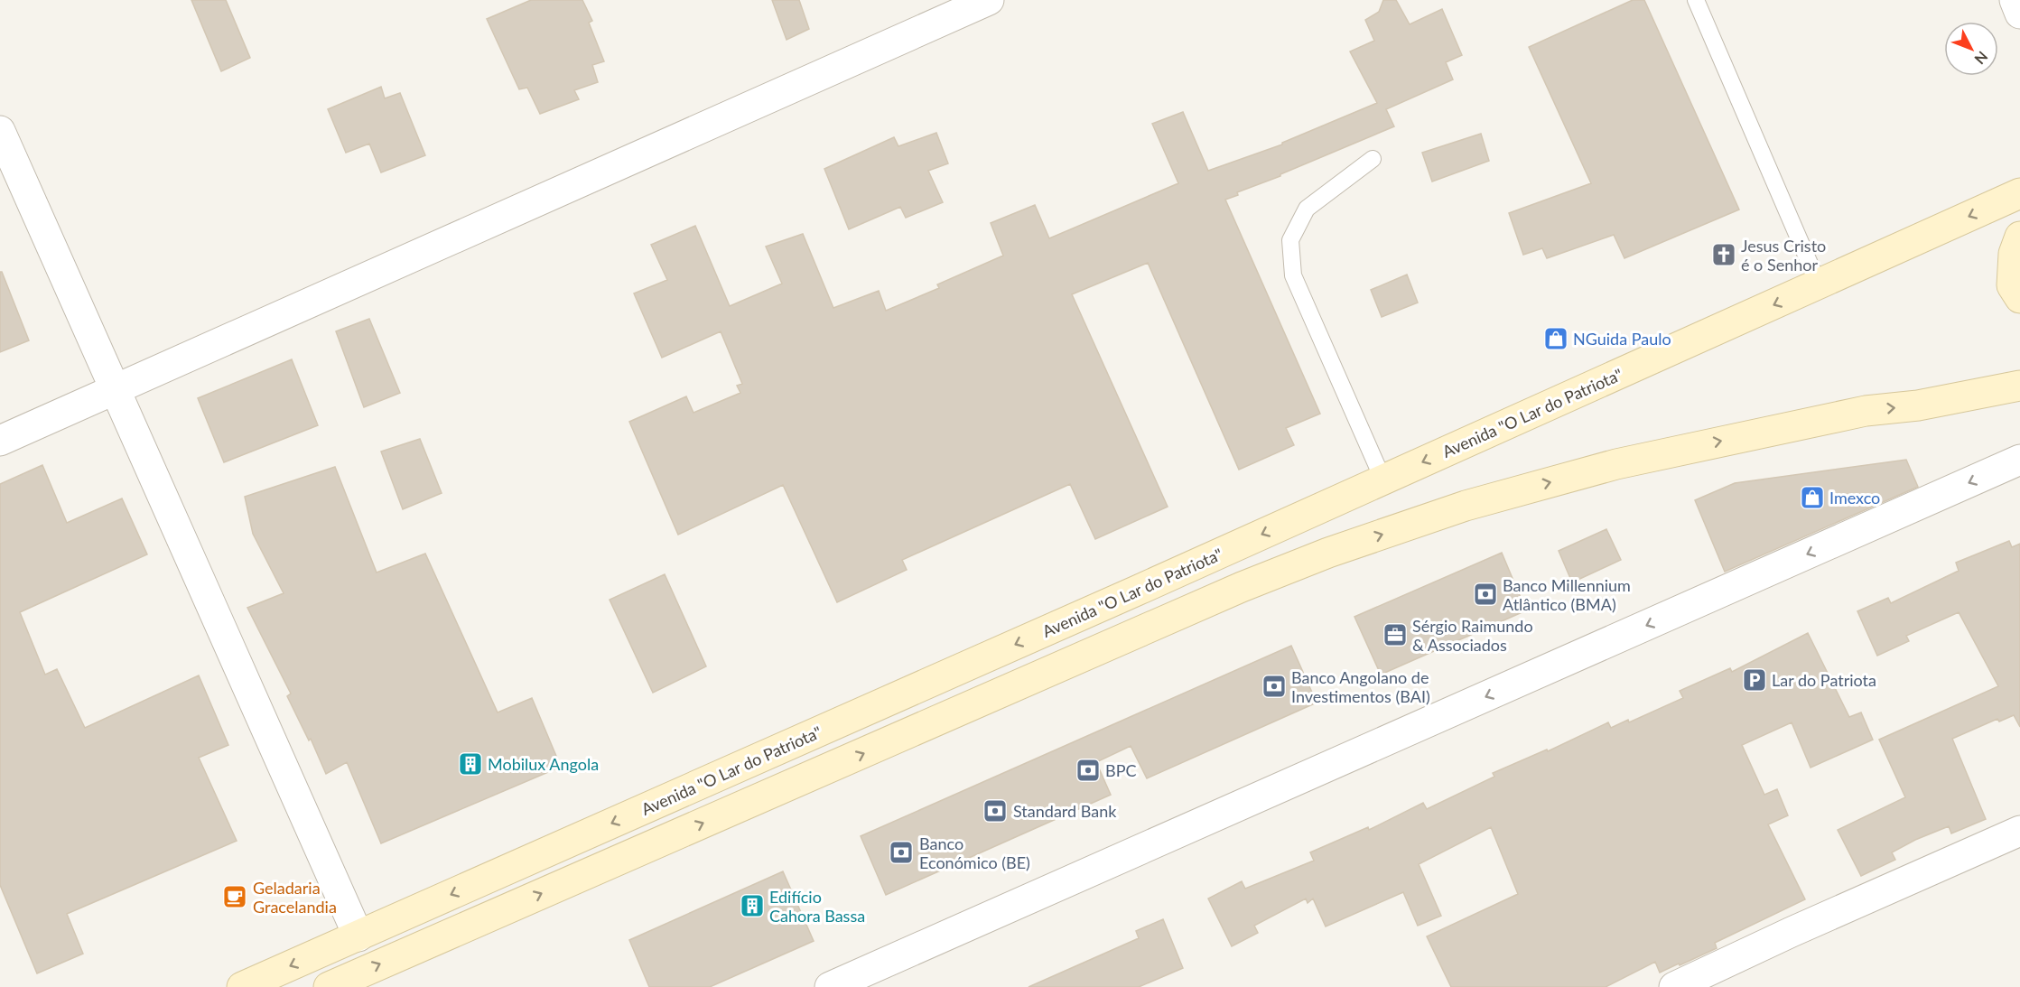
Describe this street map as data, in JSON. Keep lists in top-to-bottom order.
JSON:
{
  "streets": {
    "main road": ["Avenida \"O Lar do Patriota\""]
  },
  "places": {
    "church": ["Jesus Cristo é o Senhor"],
    "shop": ["NGuida Paulo", "Imexco"],
    "bank": [
      "Banco Millennium Atlântico (BMA)",
      "Banco Angolano de Investimentos (BAI)",
      "BPC",
      "Standard Bank",
      "Banco Económico (BE)"
    ],
    "office": ["Sérgio Raimundo & Associados"],
    "parking": ["Lar do Patriota"],
    "building": ["Mobilux Angola", "Edifício Cahora Bassa"],
    "cafe": ["Geladaria Gracelandia"]
  },
  "north": "bottom right"
}
